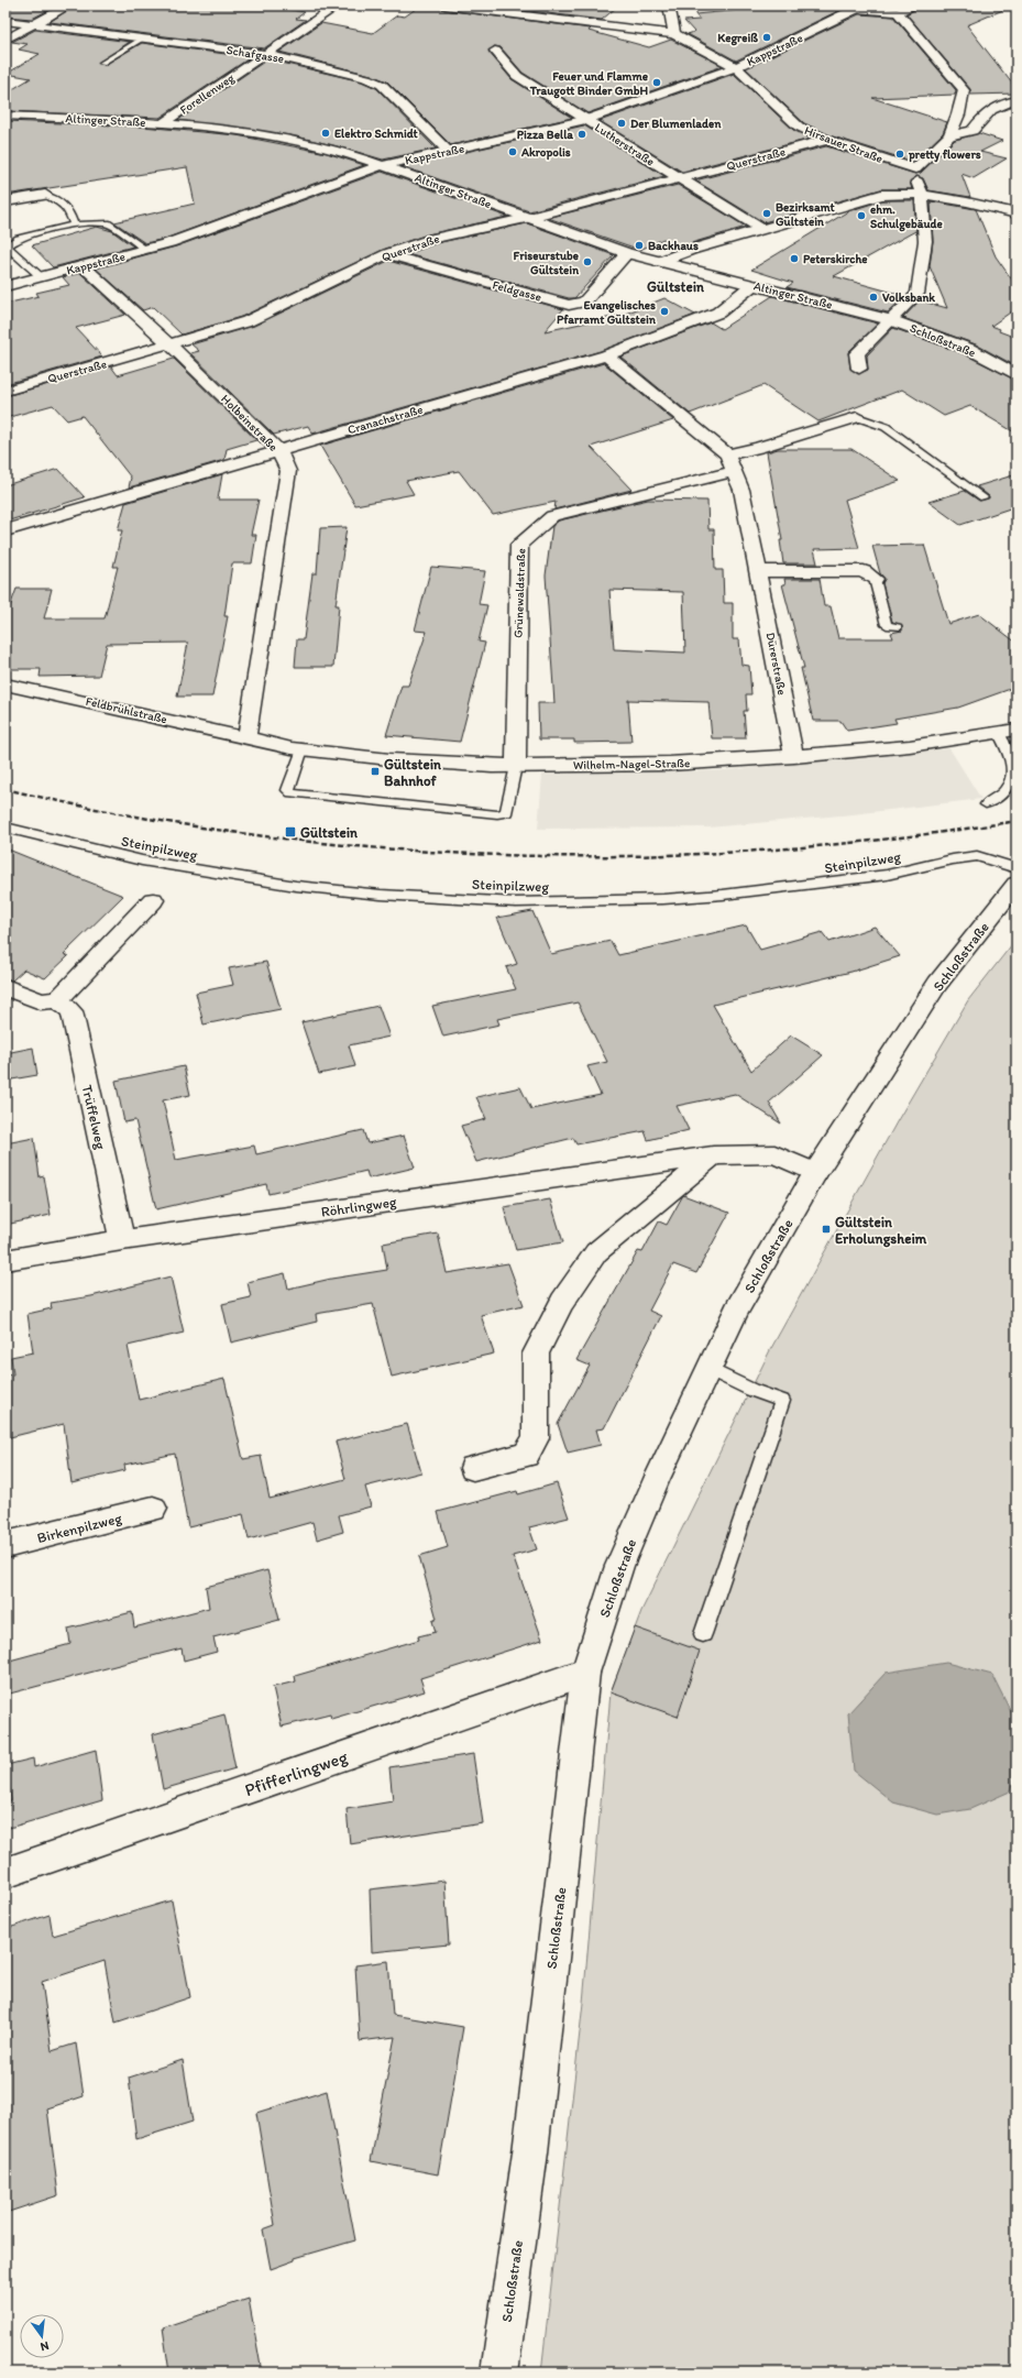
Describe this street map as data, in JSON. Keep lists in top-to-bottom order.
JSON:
{
  "streets": {
    "street": [
      "Kappstraße",
      "Schafgasse",
      "Forellenweg",
      "Altinger Straße",
      "Lutherstraße",
      "Hirsauer Straße",
      "Querstraße",
      "Feldgasse",
      "Schloßstraße",
      "Cranachstraße",
      "Holbeinstraße",
      "Grünewaldstraße",
      "Dürerstraße",
      "Feldbrühlstraße",
      "Wilhelm-Nagel-Straße",
      "Trüffelweg",
      "Röhrlingweg",
      "Birkenpilzweg",
      "Pfifferlingweg"
    ],
    "lane": ["Steinpilzweg"]
  },
  "crossings": [
    ["Kappstraße", "Schafgasse"],
    ["Kappstraße", "Altinger Straße"],
    ["Kappstraße", "Lutherstraße"],
    ["Kappstraße", "Hirsauer Straße"],
    ["Kappstraße", "Holbeinstraße"],
    ["Schafgasse", "Forellenweg"],
    ["Forellenweg", "Altinger Straße"],
    ["Altinger Straße", "Querstraße"],
    ["Altinger Straße", "Feldgasse"],
    ["Altinger Straße", "Schloßstraße"],
    ["Altinger Straße", "Cranachstraße"],
    ["Lutherstraße", "Querstraße"],
    ["Hirsauer Straße", "Querstraße"],
    ["Querstraße", "Feldgasse"],
    ["Querstraße", "Holbeinstraße"],
    ["Schloßstraße", "Röhrlingweg"],
    ["Schloßstraße", "Pfifferlingweg"],
    ["Cranachstraße", "Holbeinstraße"],
    ["Cranachstraße", "Dürerstraße"],
    ["Holbeinstraße", "Feldbrühlstraße"],
    ["Holbeinstraße", "Wilhelm-Nagel-Straße"],
    ["Grünewaldstraße", "Dürerstraße"],
    ["Grünewaldstraße", "Wilhelm-Nagel-Straße"],
    ["Dürerstraße", "Wilhelm-Nagel-Straße"],
    ["Feldbrühlstraße", "Wilhelm-Nagel-Straße"],
    ["Trüffelweg", "Röhrlingweg"]
  ],
  "districts": ["Gültstein"],
  "places": {
    "other": [
      "Kegreiß",
      "Feuer und Flamme Traugott Binder GmbH",
      "Der Blumenladen",
      "Elektro Schmidt",
      "Pizza Bella",
      "Akropolis",
      "pretty flowers",
      "Bezirksamt Gültstein",
      "ehm. Schulgebäude",
      "Backhaus",
      "Peterskirche",
      "Friseurstube Gültstein",
      "Volksbank",
      "Evangelisches Pfarramt Gültstein"
    ],
    "transit": ["Gültstein Bahnhof", "Gültstein", "Gültstein Erholungsheim"]
  },
  "north": "bottom"
}
